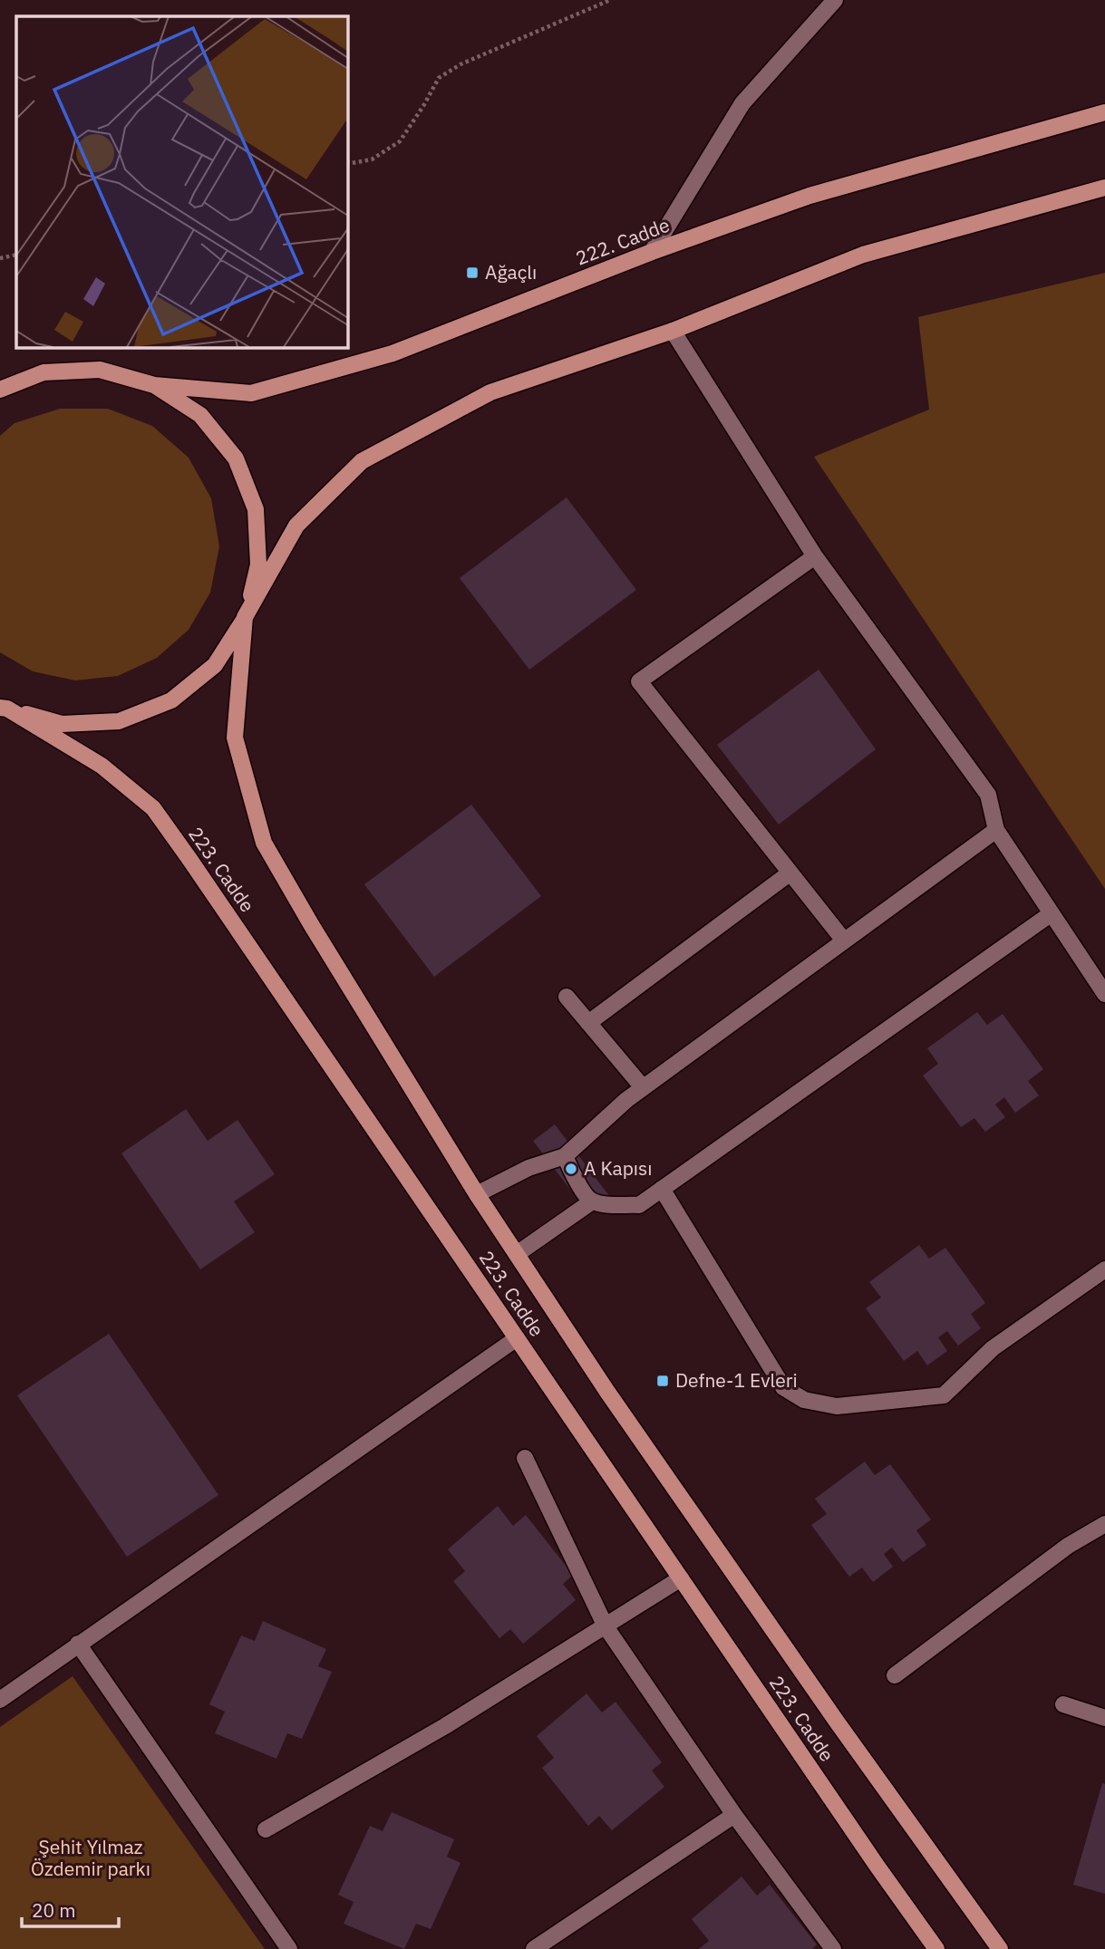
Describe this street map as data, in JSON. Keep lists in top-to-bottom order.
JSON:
{
  "streets": {
    "main road": ["222. Cadde", "223. Cadde"]
  },
  "parks": ["Şehit Yılmaz Özdemir parkı"],
  "places": {
    "transit": ["Ağaçlı", "Defne-1 Evleri"],
    "other": ["A Kapısı"]
  },
  "scale_bar": "20 m"
}
